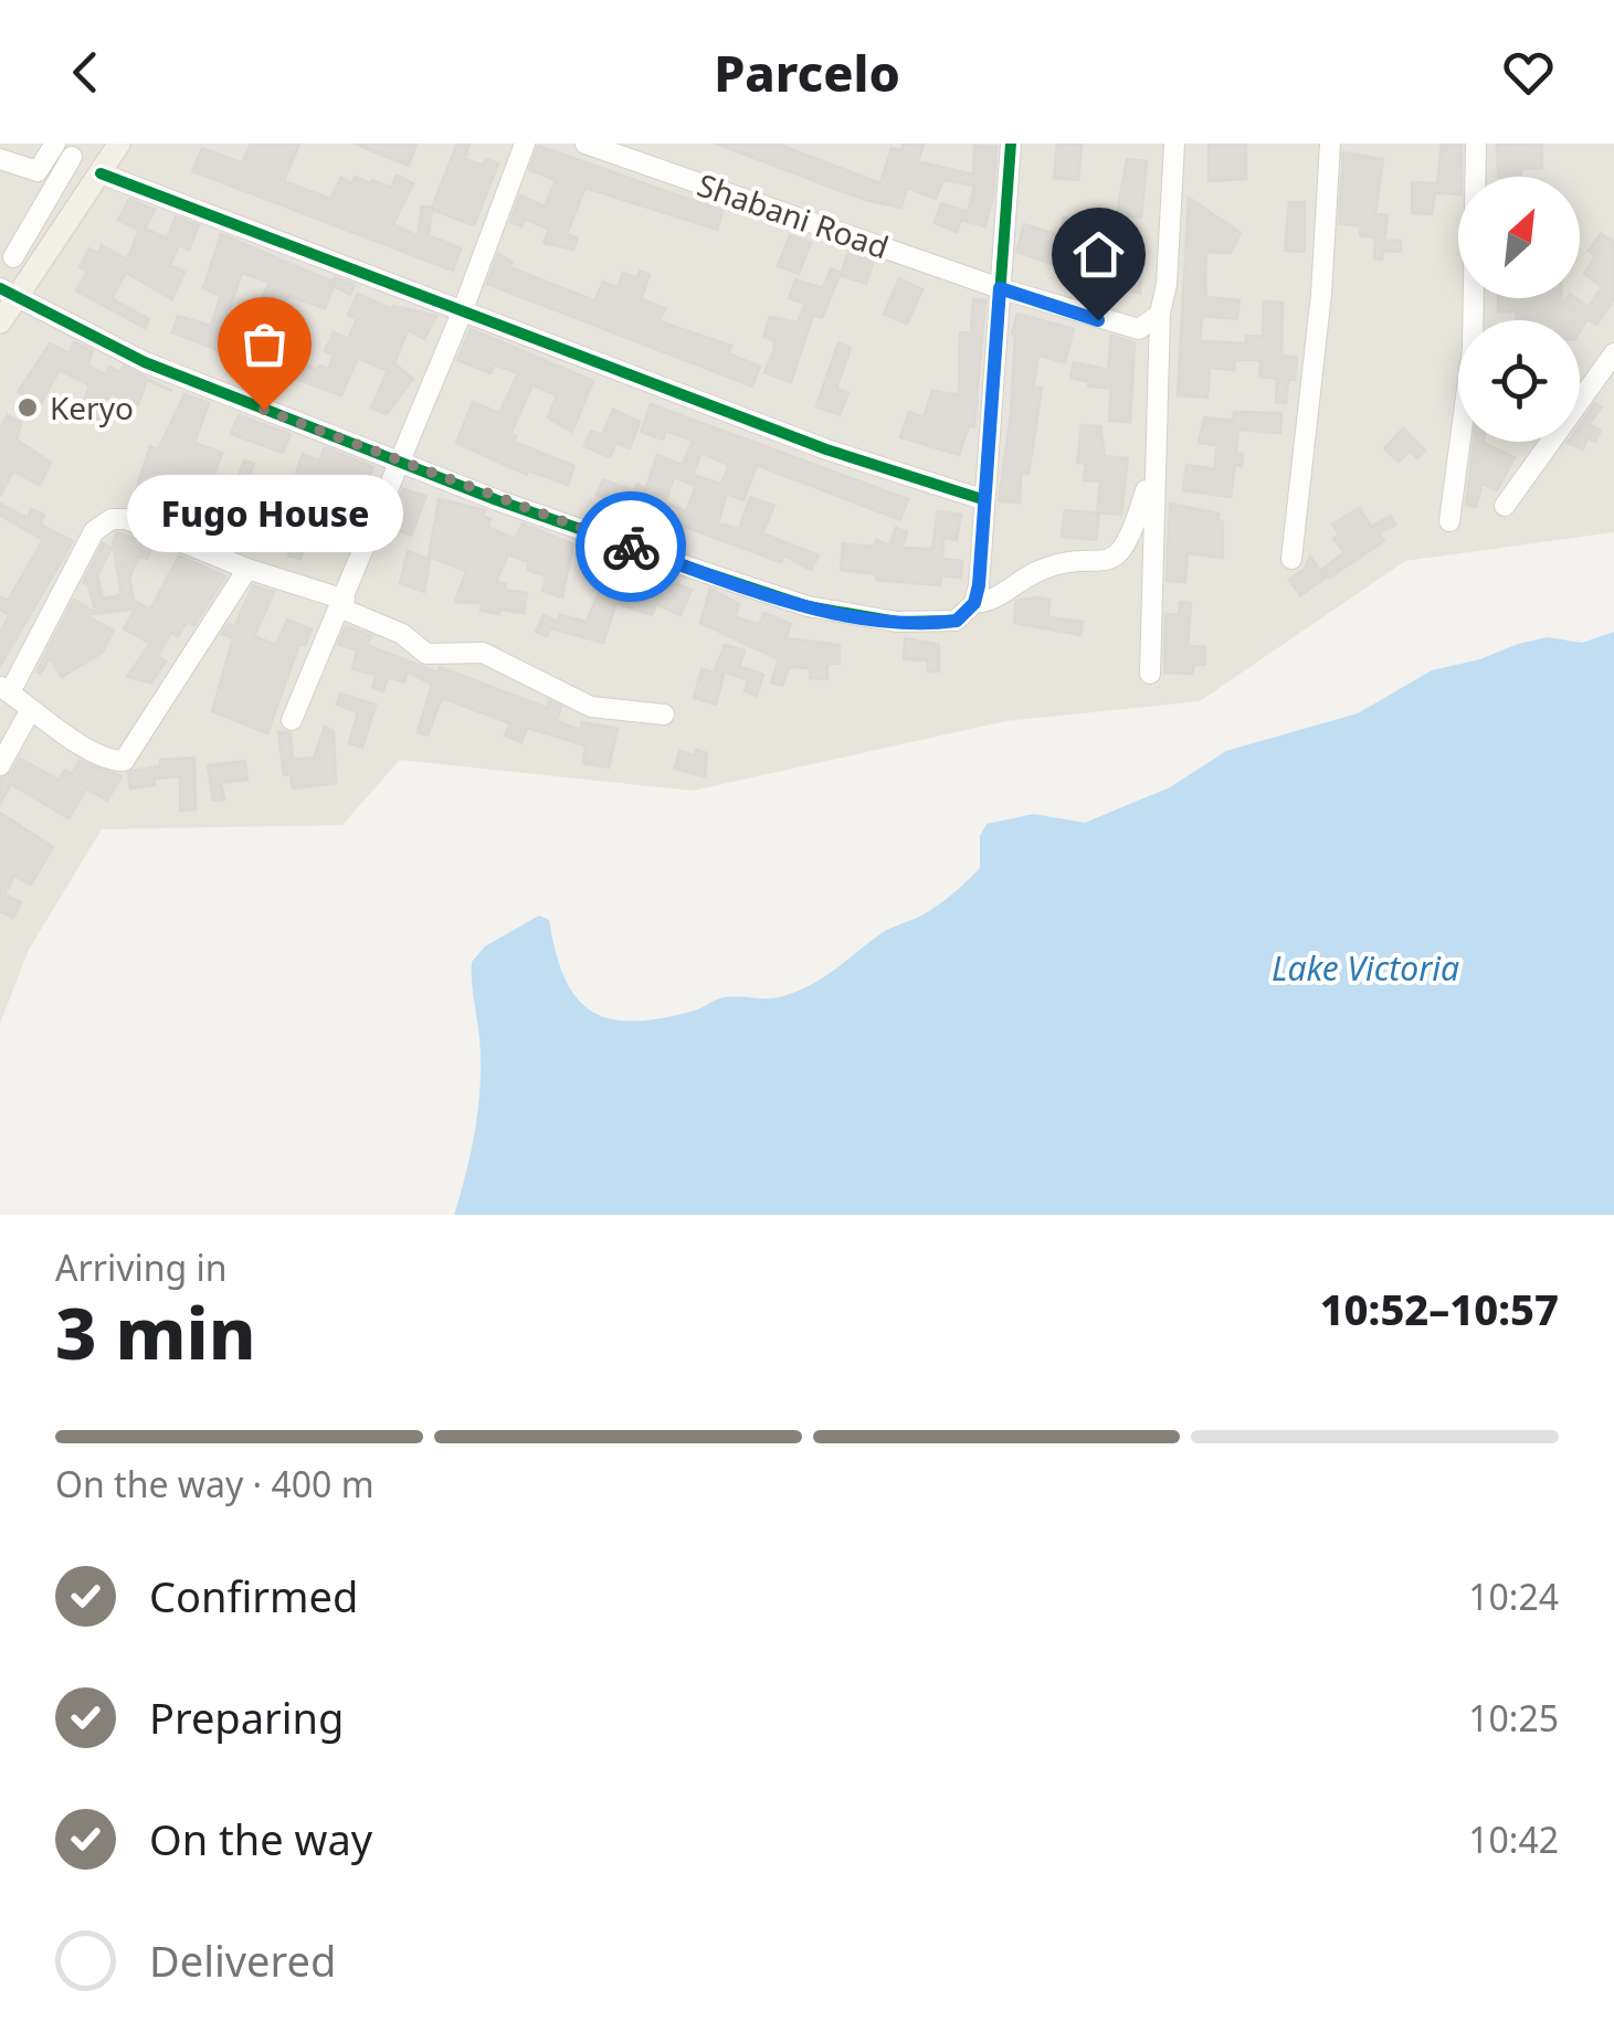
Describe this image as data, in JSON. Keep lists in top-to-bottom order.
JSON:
{
  "streets": {
    "street": ["Shabani Road"]
  },
  "water": ["Lake Victoria"],
  "places": ["Keryo", "Fugo House"],
  "north": "top right",
  "page": {
    "header": "Parcelo",
    "bubble": "Fugo House",
    "heading": ["3 min", "Arriving in", "10:52–10:57"],
    "bar": "On the way · 400 m",
    "list": [
      ["Confirmed", "10:24"],
      ["Preparing", "10:25"],
      ["On the way", "10:42"],
      "Delivered"
    ]
  }
}
